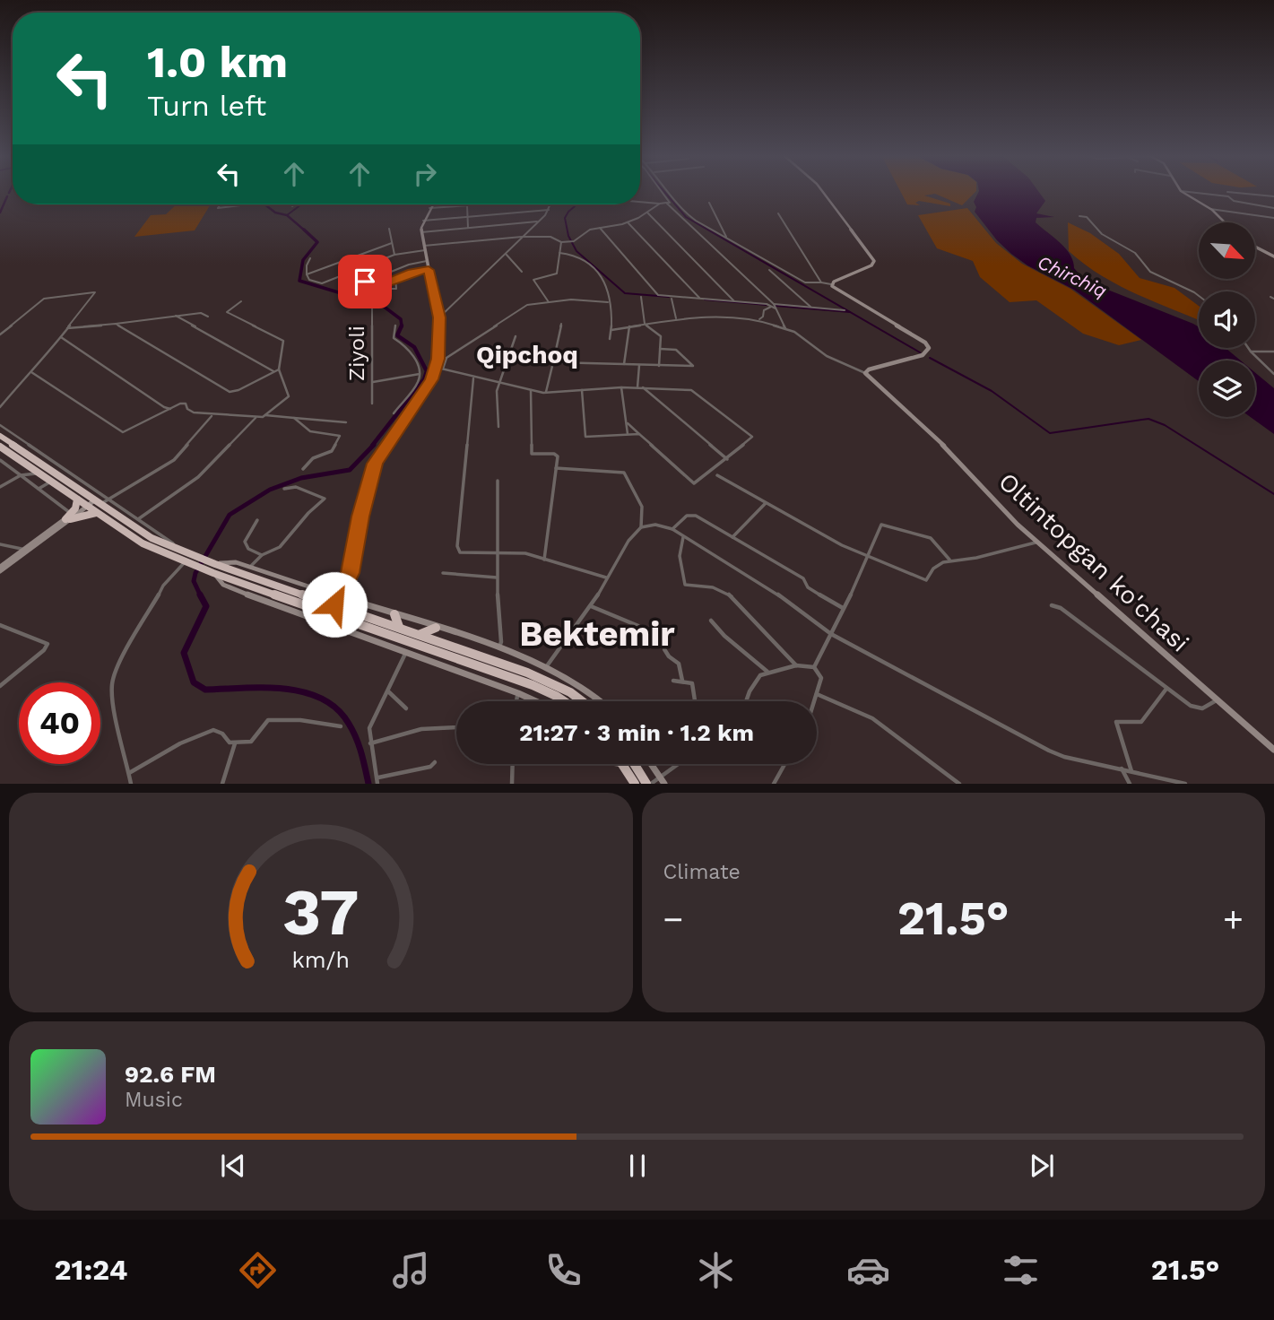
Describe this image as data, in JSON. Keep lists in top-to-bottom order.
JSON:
{
  "streets": {
    "street": ["Ziyoli", "Oltintopgan ko'chasi"]
  },
  "districts": ["Qipchoq", "Bektemir"],
  "water": ["Chirchiq"],
  "north": "bottom right",
  "page": {
    "turn": ["1.0 km", "Turn left"],
    "limit": "40",
    "trip": "21:27 · 3 min · 1.2 km",
    "tile": "Climate",
    "heat": ["−", "21.5°", "+"],
    "song": ["92.6 FM", "Music"],
    "tabs": ["21:24", "21.5°"],
    "gauge": ["37", "km/h"]
  }
}
